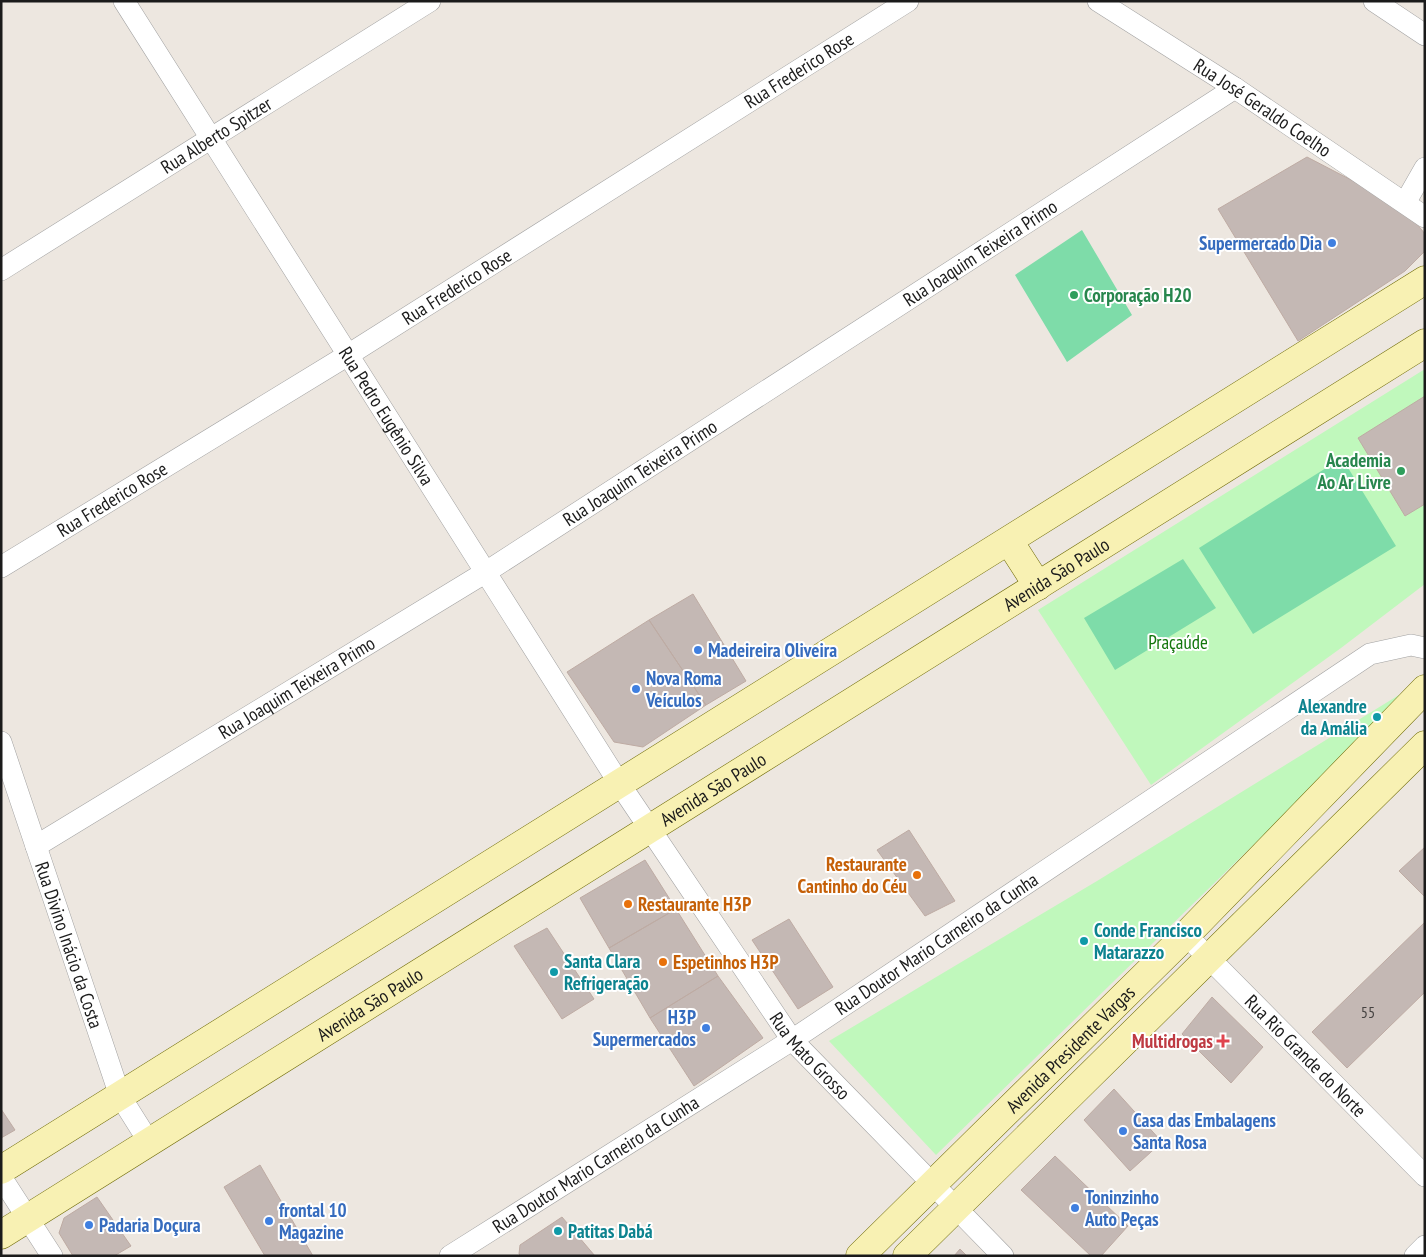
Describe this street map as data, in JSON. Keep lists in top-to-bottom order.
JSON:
{
  "streets": {
    "main road": ["Avenida São Paulo", "Avenida Presidente Vargas"],
    "street": [
      "Rua Frederico Rose",
      "Rua José Geraldo Coelho",
      "Rua Alberto Spitzer",
      "Rua Joaquim Teixeira Primo",
      "Rua Pedro Eugênio Silva",
      "Rua Doutor Mario Carneiro da Cunha",
      "Rua Divino Inácio da Costa",
      "Rua Mato Grosso",
      "Rua Rio Grande do Norte"
    ]
  },
  "crossings": [
    ["Rua Frederico Rose", "Rua Pedro Eugênio Silva"],
    ["Rua José Geraldo Coelho", "Rua Joaquim Teixeira Primo"],
    ["Rua Alberto Spitzer", "Rua Pedro Eugênio Silva"],
    ["Rua Joaquim Teixeira Primo", "Rua Pedro Eugênio Silva"],
    ["Rua Joaquim Teixeira Primo", "Rua Divino Inácio da Costa"],
    ["Rua Pedro Eugênio Silva", "Avenida São Paulo"],
    ["Rua Pedro Eugênio Silva", "Rua Mato Grosso"],
    ["Avenida São Paulo", "Rua Divino Inácio da Costa"],
    ["Avenida São Paulo", "Rua Mato Grosso"],
    ["Rua Doutor Mario Carneiro da Cunha", "Rua Mato Grosso"],
    ["Avenida Presidente Vargas", "Rua Mato Grosso"],
    ["Avenida Presidente Vargas", "Rua Rio Grande do Norte"]
  ],
  "parks": ["Praçaúde"],
  "places": {
    "other": [
      "Supermercado Dia",
      "Corporação H20",
      "Academia Ao Ar Livre",
      "Madeireira Oliveira",
      "Nova Roma Veículos",
      "Alexandre da Amália",
      "Restaurante Cantinho do Céu",
      "Restaurante H3P",
      "Conde Francisco Matarazzo",
      "Espetinhos H3P",
      "Santa Clara Refrigeração",
      "H3P Supermercados",
      "Casa das Embalagens Santa Rosa",
      "Toninzinho Auto Peças",
      "frontal 10 Magazine",
      "Padaria Doçura",
      "Patitas Dabá"
    ],
    "health": ["Multidrogas"]
  },
  "house_numbers": ["55"]
}
